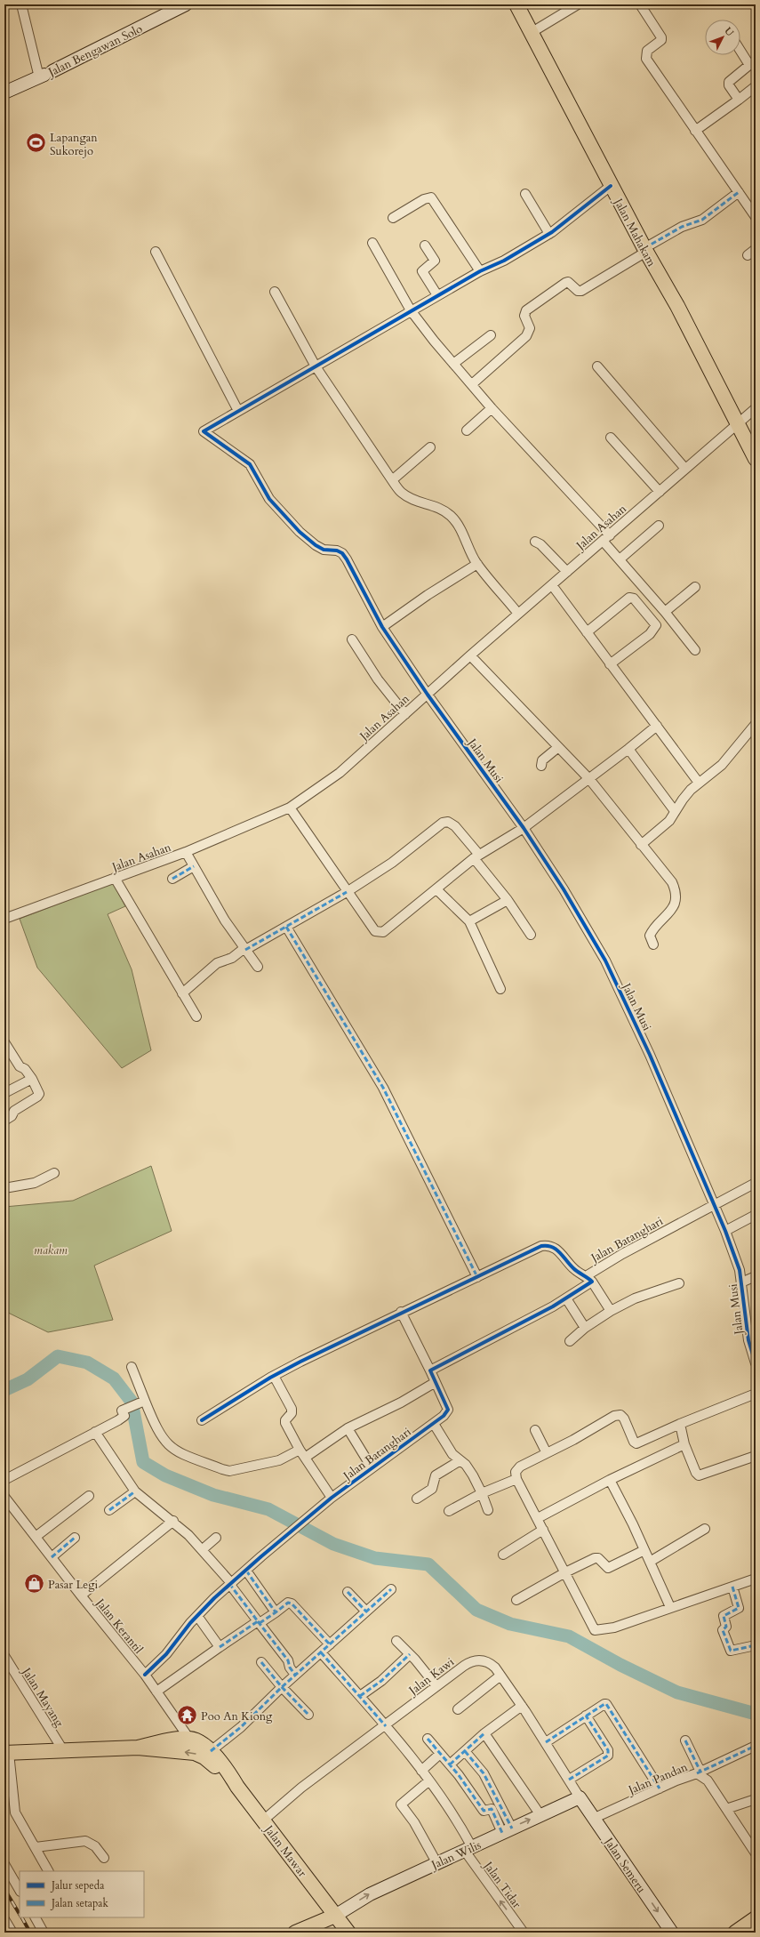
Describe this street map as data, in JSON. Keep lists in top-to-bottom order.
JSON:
{
  "streets": {
    "main road": [
      "Jalan Bengawan Solo",
      "Jalan Mahakam",
      "Jalan Mawar",
      "Jalan Wilis",
      "Jalan Semeru"
    ],
    "street": [
      "Jalan Asahan",
      "Jalan Musi",
      "Jalan Batanghari",
      "Jalan Kerantil",
      "Jalan Kawi",
      "Jalan Mayang",
      "Jalan Pandan",
      "Jalan Tidar"
    ]
  },
  "crossings": [
    ["Jalan Mahakam", "Jalan Asahan"],
    ["Jalan Asahan", "Jalan Musi"],
    ["Jalan Musi", "Jalan Batanghari"],
    ["Jalan Batanghari", "Jalan Kerantil"],
    ["Jalan Kerantil", "Jalan Mawar"],
    ["Jalan Kawi", "Jalan Mawar"],
    ["Jalan Kawi", "Jalan Wilis"],
    ["Jalan Kawi", "Jalan Semeru"],
    ["Jalan Kawi", "Jalan Tidar"],
    ["Jalan Mayang", "Jalan Mawar"],
    ["Jalan Pandan", "Jalan Semeru"],
    ["Jalan Mawar", "Jalan Wilis"],
    ["Jalan Wilis", "Jalan Semeru"],
    ["Jalan Wilis", "Jalan Tidar"]
  ],
  "one_way": ["Jalan Wilis", "Jalan Semeru"],
  "parks": ["makam"],
  "places": {
    "sports": ["Lapangan Sukorejo"],
    "shop": ["Pasar Legi"],
    "temple": ["Poo An Kiong"]
  },
  "legend": ["Jalur sepeda", "Jalan setapak"],
  "north": "top right"
}
